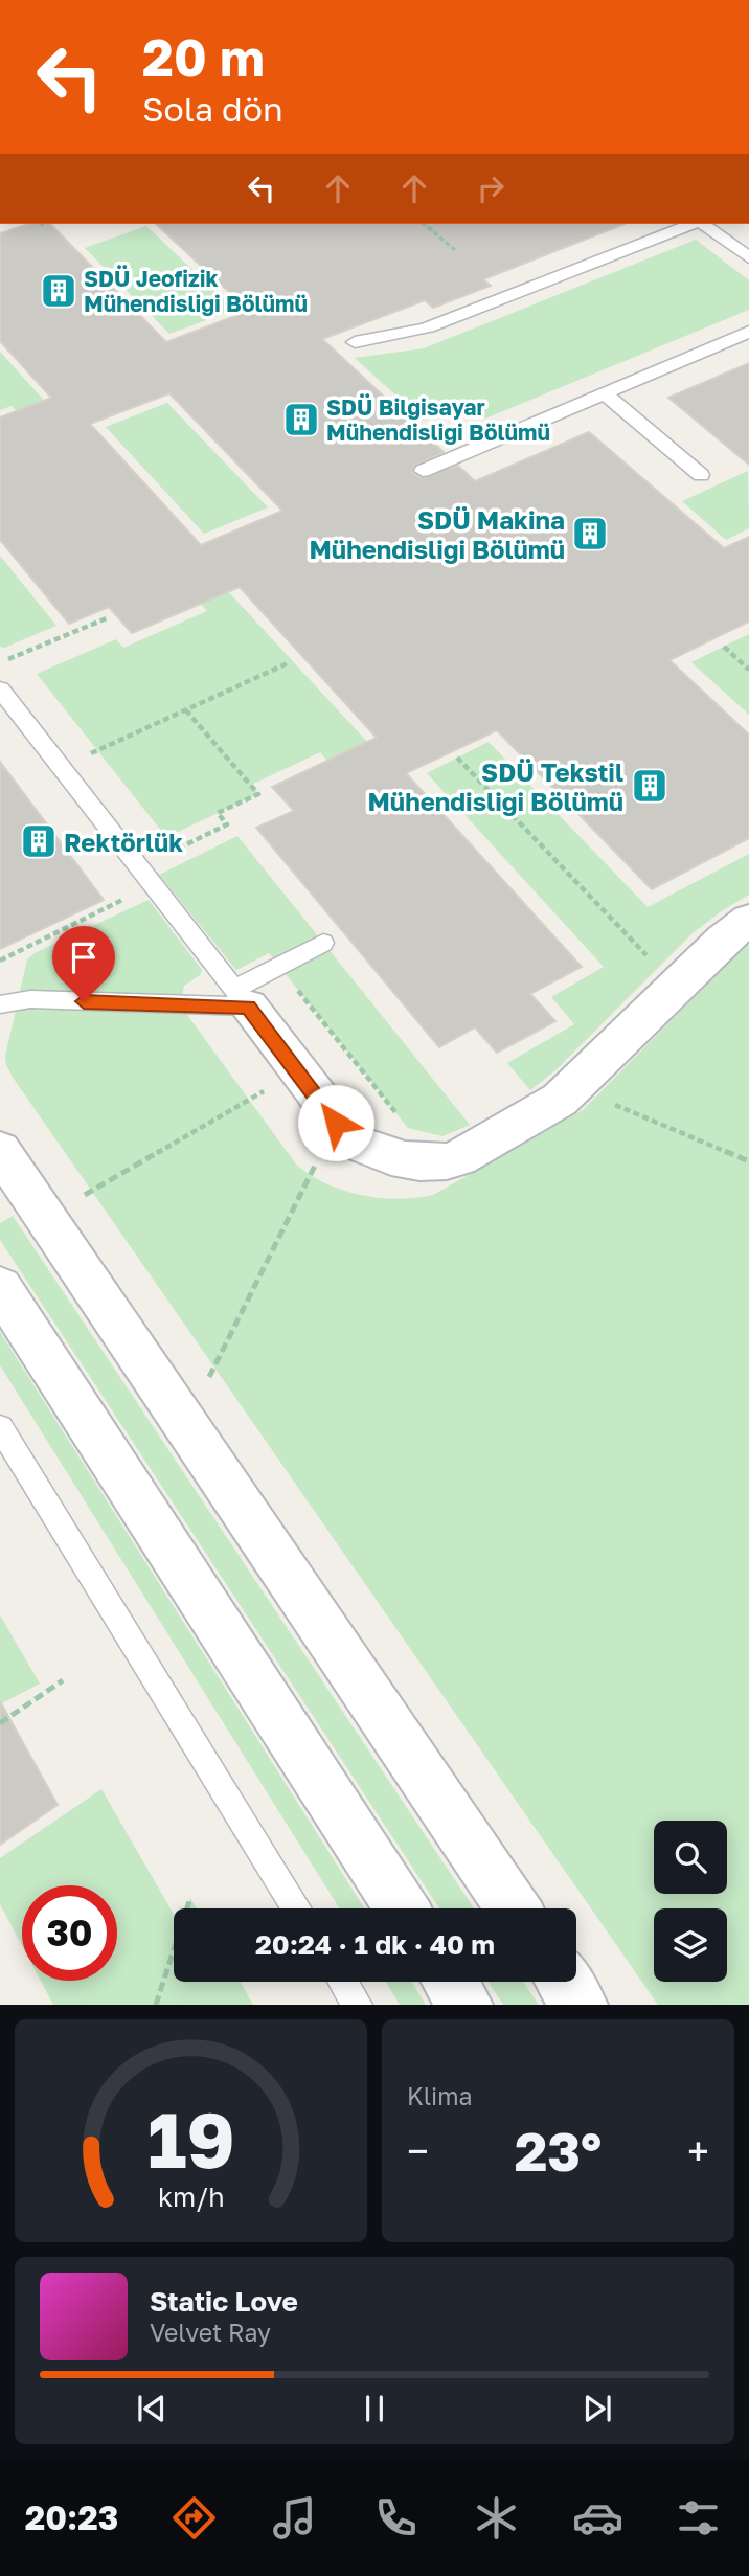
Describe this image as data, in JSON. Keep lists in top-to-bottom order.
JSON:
{
  "places": {
    "building": [
      "SDÜ Jeofizik Mühendisliği Bölümü",
      "SDÜ Bilgisayar Mühendisliği Bölümü",
      "SDÜ Makina Mühendisliği Bölümü",
      "SDÜ Tekstil Mühendisliği Bölümü",
      "Rektörlük"
    ]
  },
  "page": {
    "turn": ["20 m", "Sola dön"],
    "limit": "30",
    "trip": "20:24 · 1 dk · 40 m",
    "tile": "Klima",
    "heat": ["−", "23°", "+"],
    "song": ["Static Love", "Velvet Ray"],
    "tabs": "20:23",
    "gauge": ["19", "km/h"]
  }
}
